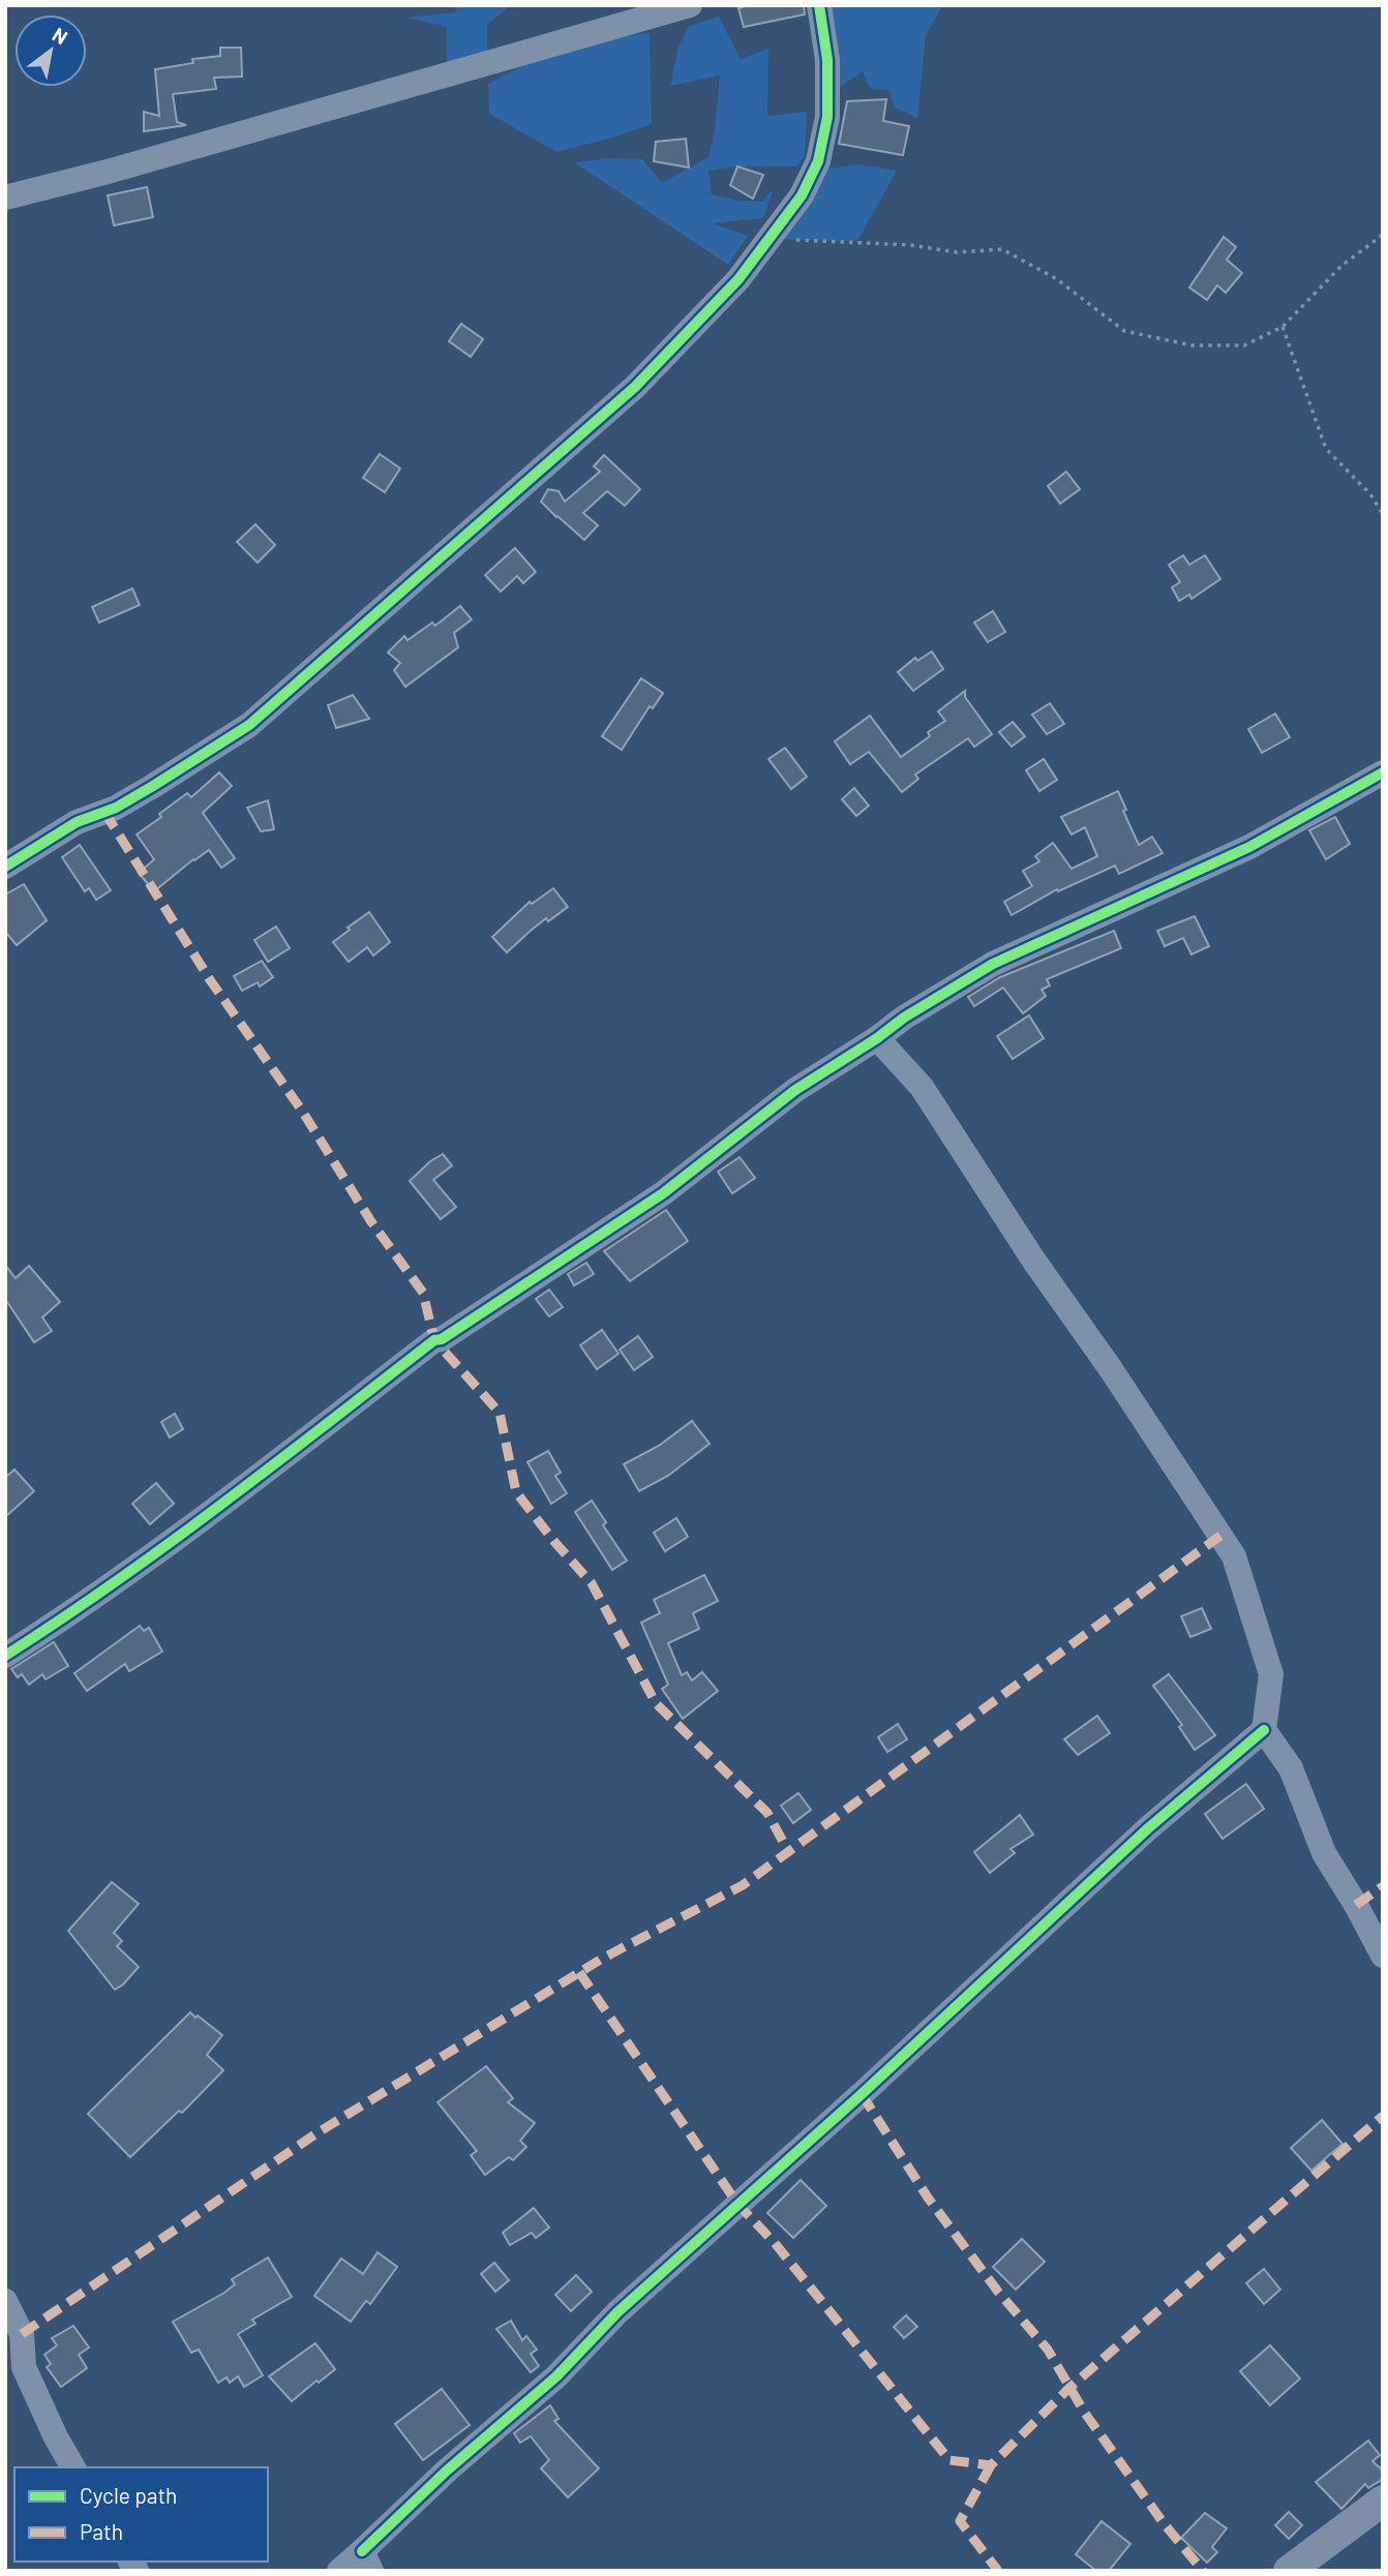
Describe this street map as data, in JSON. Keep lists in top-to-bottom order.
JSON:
{
  "legend": ["Cycle path", "Path"],
  "north": "top right"
}
